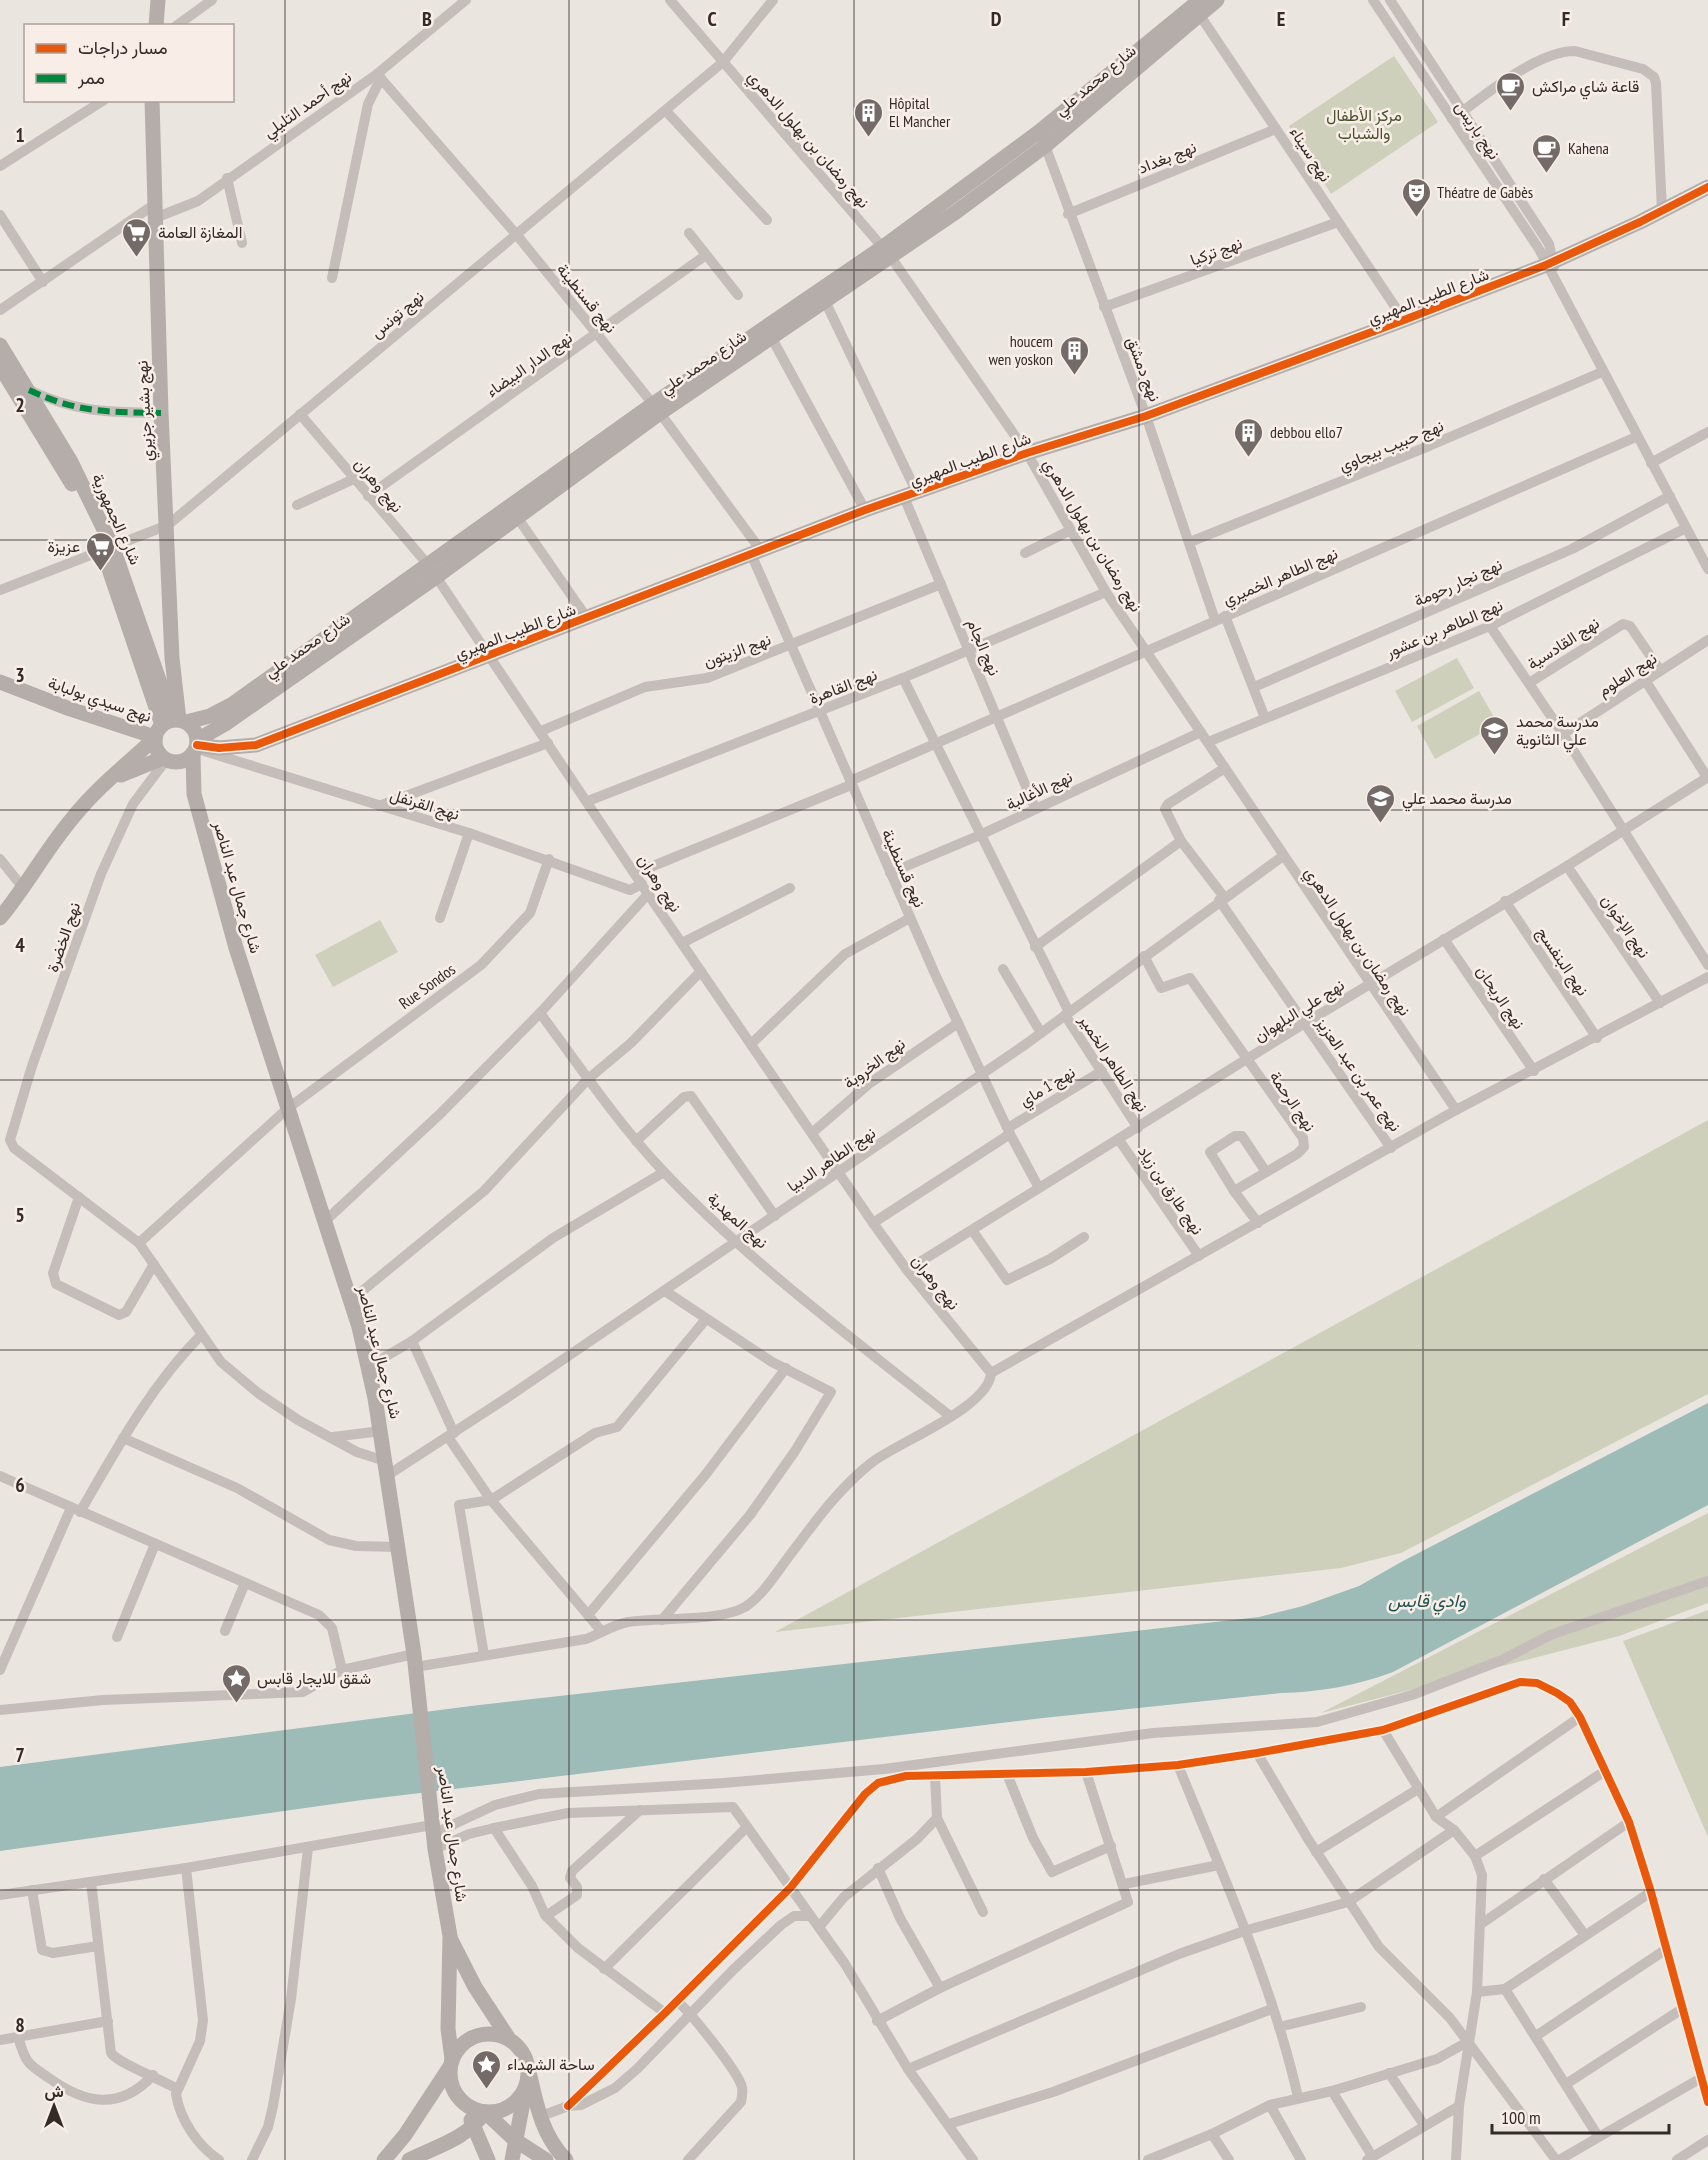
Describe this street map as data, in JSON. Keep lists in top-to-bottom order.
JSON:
{
  "streets": {
    "street": [
      "شارع محمد علي",
      "نهج أحمد التليلي",
      "نهج باريس",
      "نهج رمضان بن بهلول الدهري",
      "نهج سيناء",
      "نهج بغداد",
      "نهج تركيا",
      "شارع الطيب المهيري",
      "نهج قسنطينة",
      "نهج تونس",
      "نهج الدار البيضاء",
      "نهج دمشق",
      "نهج بشير جزيري",
      "نهج حبيب بيجاوي",
      "نهج وهران",
      "شارع الجمهورية",
      "نهج الطاهر الخميري",
      "نهج نجار رحومة",
      "نهج الطاهر بن عشور",
      "نهج القادسية",
      "نهج الجام",
      "نهج الزيتون",
      "نهج العلوم",
      "نهج القاهرة",
      "نهج سيدي بولبابة",
      "نهج الأغالبة",
      "نهج القرنفل",
      "شارع جمال عبد الناصر",
      "نهج الإخوان",
      "نهج الخضرة",
      "نهج البنفسج",
      "Rue Sondos",
      "نهج الريحان",
      "نهج علي البلهوان",
      "نهج الخروبة",
      "نهج الطاهر الخمير",
      "نهج عمر بن عبد العزيز",
      "نهج 1 ماي",
      "نهج الرحمة",
      "نهج الطاهر الدبيا",
      "نهج طارق بن زياد",
      "نهج المهدية"
    ]
  },
  "crossings": [
    ["شارع محمد علي", "نهج رمضان بن بهلول الدهري"],
    ["شارع محمد علي", "نهج سيناء"],
    ["شارع محمد علي", "شارع الطيب المهيري"],
    ["شارع محمد علي", "نهج قسنطينة"],
    ["شارع محمد علي", "نهج دمشق"],
    ["شارع محمد علي", "نهج بشير جزيري"],
    ["شارع محمد علي", "نهج وهران"],
    ["شارع محمد علي", "شارع الجمهورية"],
    ["شارع محمد علي", "نهج الجام"],
    ["شارع محمد علي", "نهج سيدي بولبابة"],
    ["شارع محمد علي", "نهج القرنفل"],
    ["شارع محمد علي", "شارع جمال عبد الناصر"],
    ["شارع محمد علي", "نهج الخضرة"],
    ["نهج أحمد التليلي", "نهج قسنطينة"],
    ["نهج أحمد التليلي", "نهج بشير جزيري"],
    ["نهج باريس", "شارع الطيب المهيري"],
    ["نهج باريس", "نهج حبيب بيجاوي"],
    ["نهج باريس", "نهج الطاهر الخميري"],
    ["نهج باريس", "نهج نجار رحومة"],
    ["نهج باريس", "نهج الطاهر بن عشور"],
    ["نهج رمضان بن بهلول الدهري", "شارع الطيب المهيري"],
    ["نهج رمضان بن بهلول الدهري", "نهج تونس"],
    ["نهج رمضان بن بهلول الدهري", "نهج الطاهر الخميري"],
    ["نهج رمضان بن بهلول الدهري", "نهج الطاهر بن عشور"],
    ["نهج رمضان بن بهلول الدهري", "نهج القاهرة"],
    ["نهج رمضان بن بهلول الدهري", "نهج الأغالبة"],
    ["نهج رمضان بن بهلول الدهري", "نهج علي البلهوان"],
    ["نهج رمضان بن بهلول الدهري", "نهج عمر بن عبد العزيز"],
    ["نهج رمضان بن بهلول الدهري", "نهج الطاهر الدبيا"],
    ["نهج سيناء", "نهج بغداد"],
    ["نهج سيناء", "نهج تركيا"],
    ["نهج سيناء", "شارع الطيب المهيري"],
    ["نهج بغداد", "نهج دمشق"],
    ["نهج تركيا", "نهج دمشق"],
    ["شارع الطيب المهيري", "نهج قسنطينة"],
    ["شارع الطيب المهيري", "نهج دمشق"],
    ["شارع الطيب المهيري", "نهج بشير جزيري"],
    ["شارع الطيب المهيري", "نهج وهران"],
    ["شارع الطيب المهيري", "شارع الجمهورية"],
    ["شارع الطيب المهيري", "نهج الجام"],
    ["شارع الطيب المهيري", "نهج سيدي بولبابة"],
    ["شارع الطيب المهيري", "نهج القرنفل"],
    ["شارع الطيب المهيري", "شارع جمال عبد الناصر"],
    ["شارع الطيب المهيري", "نهج الخضرة"],
    ["نهج قسنطينة", "نهج تونس"],
    ["نهج قسنطينة", "نهج الدار البيضاء"],
    ["نهج قسنطينة", "نهج الطاهر الخميري"],
    ["نهج قسنطينة", "نهج الزيتون"],
    ["نهج قسنطينة", "نهج القاهرة"],
    ["نهج قسنطينة", "نهج الأغالبة"],
    ["نهج قسنطينة", "نهج علي البلهوان"],
    ["نهج قسنطينة", "نهج الخروبة"],
    ["نهج قسنطينة", "نهج 1 ماي"],
    ["نهج قسنطينة", "نهج الطاهر الدبيا"],
    ["نهج تونس", "نهج بشير جزيري"],
    ["نهج تونس", "نهج وهران"],
    ["نهج تونس", "شارع الجمهورية"],
    ["نهج الدار البيضاء", "نهج وهران"],
    ["نهج دمشق", "نهج حبيب بيجاوي"],
    ["نهج دمشق", "نهج الطاهر الخميري"],
    ["نهج دمشق", "نهج نجار رحومة"],
    ["نهج دمشق", "نهج الطاهر بن عشور"],
    ["نهج بشير جزيري", "شارع الجمهورية"],
    ["نهج بشير جزيري", "نهج سيدي بولبابة"],
    ["نهج بشير جزيري", "نهج القرنفل"],
    ["نهج بشير جزيري", "شارع جمال عبد الناصر"],
    ["نهج بشير جزيري", "نهج الخضرة"],
    ["نهج وهران", "نهج الطاهر الخميري"],
    ["نهج وهران", "نهج الزيتون"],
    ["نهج وهران", "نهج القاهرة"],
    ["نهج وهران", "نهج القرنفل"],
    ["نهج وهران", "نهج علي البلهوان"],
    ["نهج وهران", "نهج الخروبة"],
    ["نهج وهران", "نهج 1 ماي"],
    ["نهج وهران", "نهج الطاهر الدبيا"],
    ["شارع الجمهورية", "نهج سيدي بولبابة"],
    ["شارع الجمهورية", "نهج القرنفل"],
    ["شارع الجمهورية", "شارع جمال عبد الناصر"],
    ["شارع الجمهورية", "نهج الخضرة"],
    ["نهج الطاهر الخميري", "نهج الجام"],
    ["نهج الطاهر بن عشور", "نهج الأغالبة"],
    ["نهج القادسية", "نهج العلوم"],
    ["نهج الجام", "نهج الزيتون"],
    ["نهج الجام", "نهج القاهرة"],
    ["نهج الجام", "نهج الأغالبة"],
    ["نهج سيدي بولبابة", "نهج القرنفل"],
    ["نهج سيدي بولبابة", "شارع جمال عبد الناصر"],
    ["نهج سيدي بولبابة", "نهج الخضرة"],
    ["نهج القرنفل", "شارع جمال عبد الناصر"],
    ["نهج القرنفل", "نهج الخضرة"],
    ["نهج القرنفل", "Rue Sondos"],
    ["شارع جمال عبد الناصر", "نهج الخضرة"],
    ["شارع جمال عبد الناصر", "Rue Sondos"],
    ["شارع جمال عبد الناصر", "نهج الطاهر الدبيا"],
    ["نهج الإخوان", "نهج علي البلهوان"],
    ["نهج البنفسج", "نهج علي البلهوان"],
    ["نهج الريحان", "نهج علي البلهوان"],
    ["نهج علي البلهوان", "نهج الطاهر الخمير"],
    ["نهج علي البلهوان", "نهج عمر بن عبد العزيز"],
    ["نهج علي البلهوان", "نهج الرحمة"],
    ["نهج علي البلهوان", "نهج طارق بن زياد"],
    ["نهج الطاهر الخمير", "نهج 1 ماي"],
    ["نهج الطاهر الخمير", "نهج الطاهر الدبيا"],
    ["نهج عمر بن عبد العزيز", "نهج الطاهر الدبيا"],
    ["نهج الطاهر الدبيا", "نهج المهدية"]
  ],
  "water": ["وادي قابس"],
  "parks": ["مركز الأطفال والشباب"],
  "places": {
    "cafe": ["قاعة شاي مراكش", "Kahena"],
    "building": ["Hôpital El Mancher", "houcem wen yoskon", "debbou ello7"],
    "theatre": ["Théatre de Gabès"],
    "supermarket": ["المغازة العامة", "عزيزة"],
    "school or university": ["مدرسة محمد علي الثانوية", "مدرسة محمد علي"],
    "place": ["شقق للايجار قابس", "ساحة الشهداء"]
  },
  "legend": ["مسار دراجات", "ممر"],
  "scale_bar": "100 m",
  "north": "top",
  "grid": {
    "columns": [
      "B",
      "C",
      "D",
      "E",
      "F"
    ],
    "rows": [
      "1",
      "2",
      "3",
      "4",
      "5",
      "6",
      "7",
      "8"
    ]
  }
}
